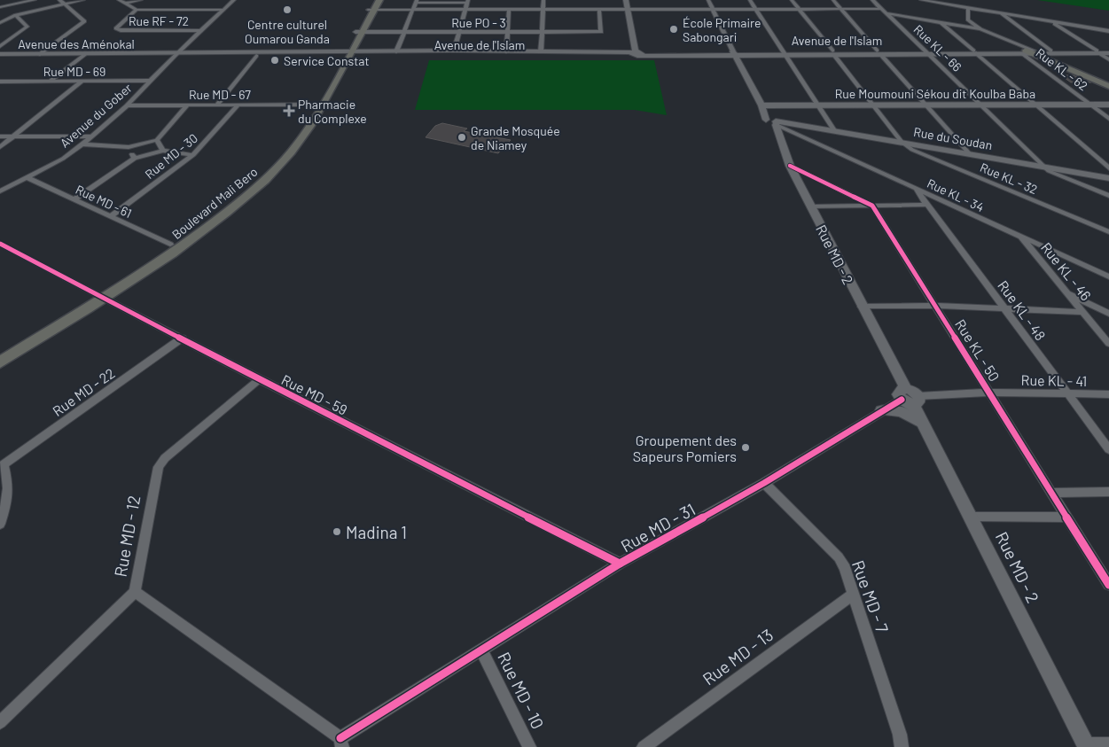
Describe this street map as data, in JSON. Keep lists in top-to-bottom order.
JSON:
{
  "streets": {
    "main road": [
      "Avenue de l'Islam",
      "Avenue des Aménokal",
      "Rue Moumouni Sékou dit Koulba Baba",
      "Rue du Soudan",
      "Boulevard Mali Bero",
      "Rue MD - 2"
    ],
    "street": [
      "Rue RF - 72",
      "Rue PO - 3",
      "Rue KL - 66",
      "Rue KL - 62",
      "Rue MD - 69",
      "Rue MD - 67",
      "Avenue du Gober",
      "Rue MD - 30",
      "Rue KL - 32",
      "Rue KL - 34",
      "Rue MD - 61",
      "Rue KL - 46",
      "Rue KL - 48",
      "Rue KL - 50",
      "Rue KL - 41",
      "Rue MD - 22",
      "Rue MD - 59",
      "Rue MD - 31",
      "Rue MD - 12",
      "Rue MD - 7",
      "Rue MD - 13",
      "Rue MD - 10"
    ]
  },
  "crossings": [
    ["Rue RF - 72", "Avenue du Gober"],
    ["Rue PO - 3", "Boulevard Mali Bero"],
    ["Avenue de l'Islam", "Avenue des Aménokal"],
    ["Avenue de l'Islam", "Rue KL - 66"],
    ["Avenue de l'Islam", "Rue KL - 62"],
    ["Avenue de l'Islam", "Rue KL - 32"],
    ["Avenue de l'Islam", "Boulevard Mali Bero"],
    ["Avenue de l'Islam", "Rue MD - 2"],
    ["Avenue des Aménokal", "Avenue du Gober"],
    ["Avenue des Aménokal", "Boulevard Mali Bero"],
    ["Rue KL - 66", "Rue KL - 62"],
    ["Rue KL - 66", "Rue Moumouni Sékou dit Koulba Baba"],
    ["Rue KL - 66", "Rue du Soudan"],
    ["Rue KL - 62", "Rue Moumouni Sékou dit Koulba Baba"],
    ["Rue MD - 69", "Avenue du Gober"],
    ["Rue Moumouni Sékou dit Koulba Baba", "Rue KL - 32"],
    ["Rue Moumouni Sékou dit Koulba Baba", "Rue MD - 2"],
    ["Rue MD - 67", "Avenue du Gober"],
    ["Rue MD - 67", "Rue MD - 30"],
    ["Rue MD - 67", "Boulevard Mali Bero"],
    ["Avenue du Gober", "Rue MD - 61"],
    ["Rue du Soudan", "Rue KL - 32"],
    ["Rue du Soudan", "Rue KL - 34"],
    ["Rue du Soudan", "Rue MD - 2"],
    ["Rue MD - 30", "Rue MD - 61"],
    ["Rue KL - 34", "Rue KL - 46"],
    ["Rue KL - 34", "Rue KL - 48"],
    ["Rue MD - 61", "Boulevard Mali Bero"],
    ["Boulevard Mali Bero", "Rue MD - 59"],
    ["Rue MD - 2", "Rue KL - 41"],
    ["Rue MD - 2", "Rue MD - 31"],
    ["Rue KL - 48", "Rue KL - 41"],
    ["Rue KL - 50", "Rue KL - 41"],
    ["Rue KL - 41", "Rue MD - 31"],
    ["Rue MD - 22", "Rue MD - 59"],
    ["Rue MD - 59", "Rue MD - 31"],
    ["Rue MD - 59", "Rue MD - 12"],
    ["Rue MD - 31", "Rue MD - 12"],
    ["Rue MD - 31", "Rue MD - 7"],
    ["Rue MD - 31", "Rue MD - 10"],
    ["Rue MD - 7", "Rue MD - 13"]
  ],
  "places": {
    "other": [
      "Centre culturel Oumarou Ganda",
      "École Primaire Sabongari",
      "Service Constat",
      "Grande Mosquée de Niamey",
      "Groupement des Sapeurs Pomiers",
      "Madina 1"
    ],
    "health": ["Pharmacie du Complexe"]
  }
}
